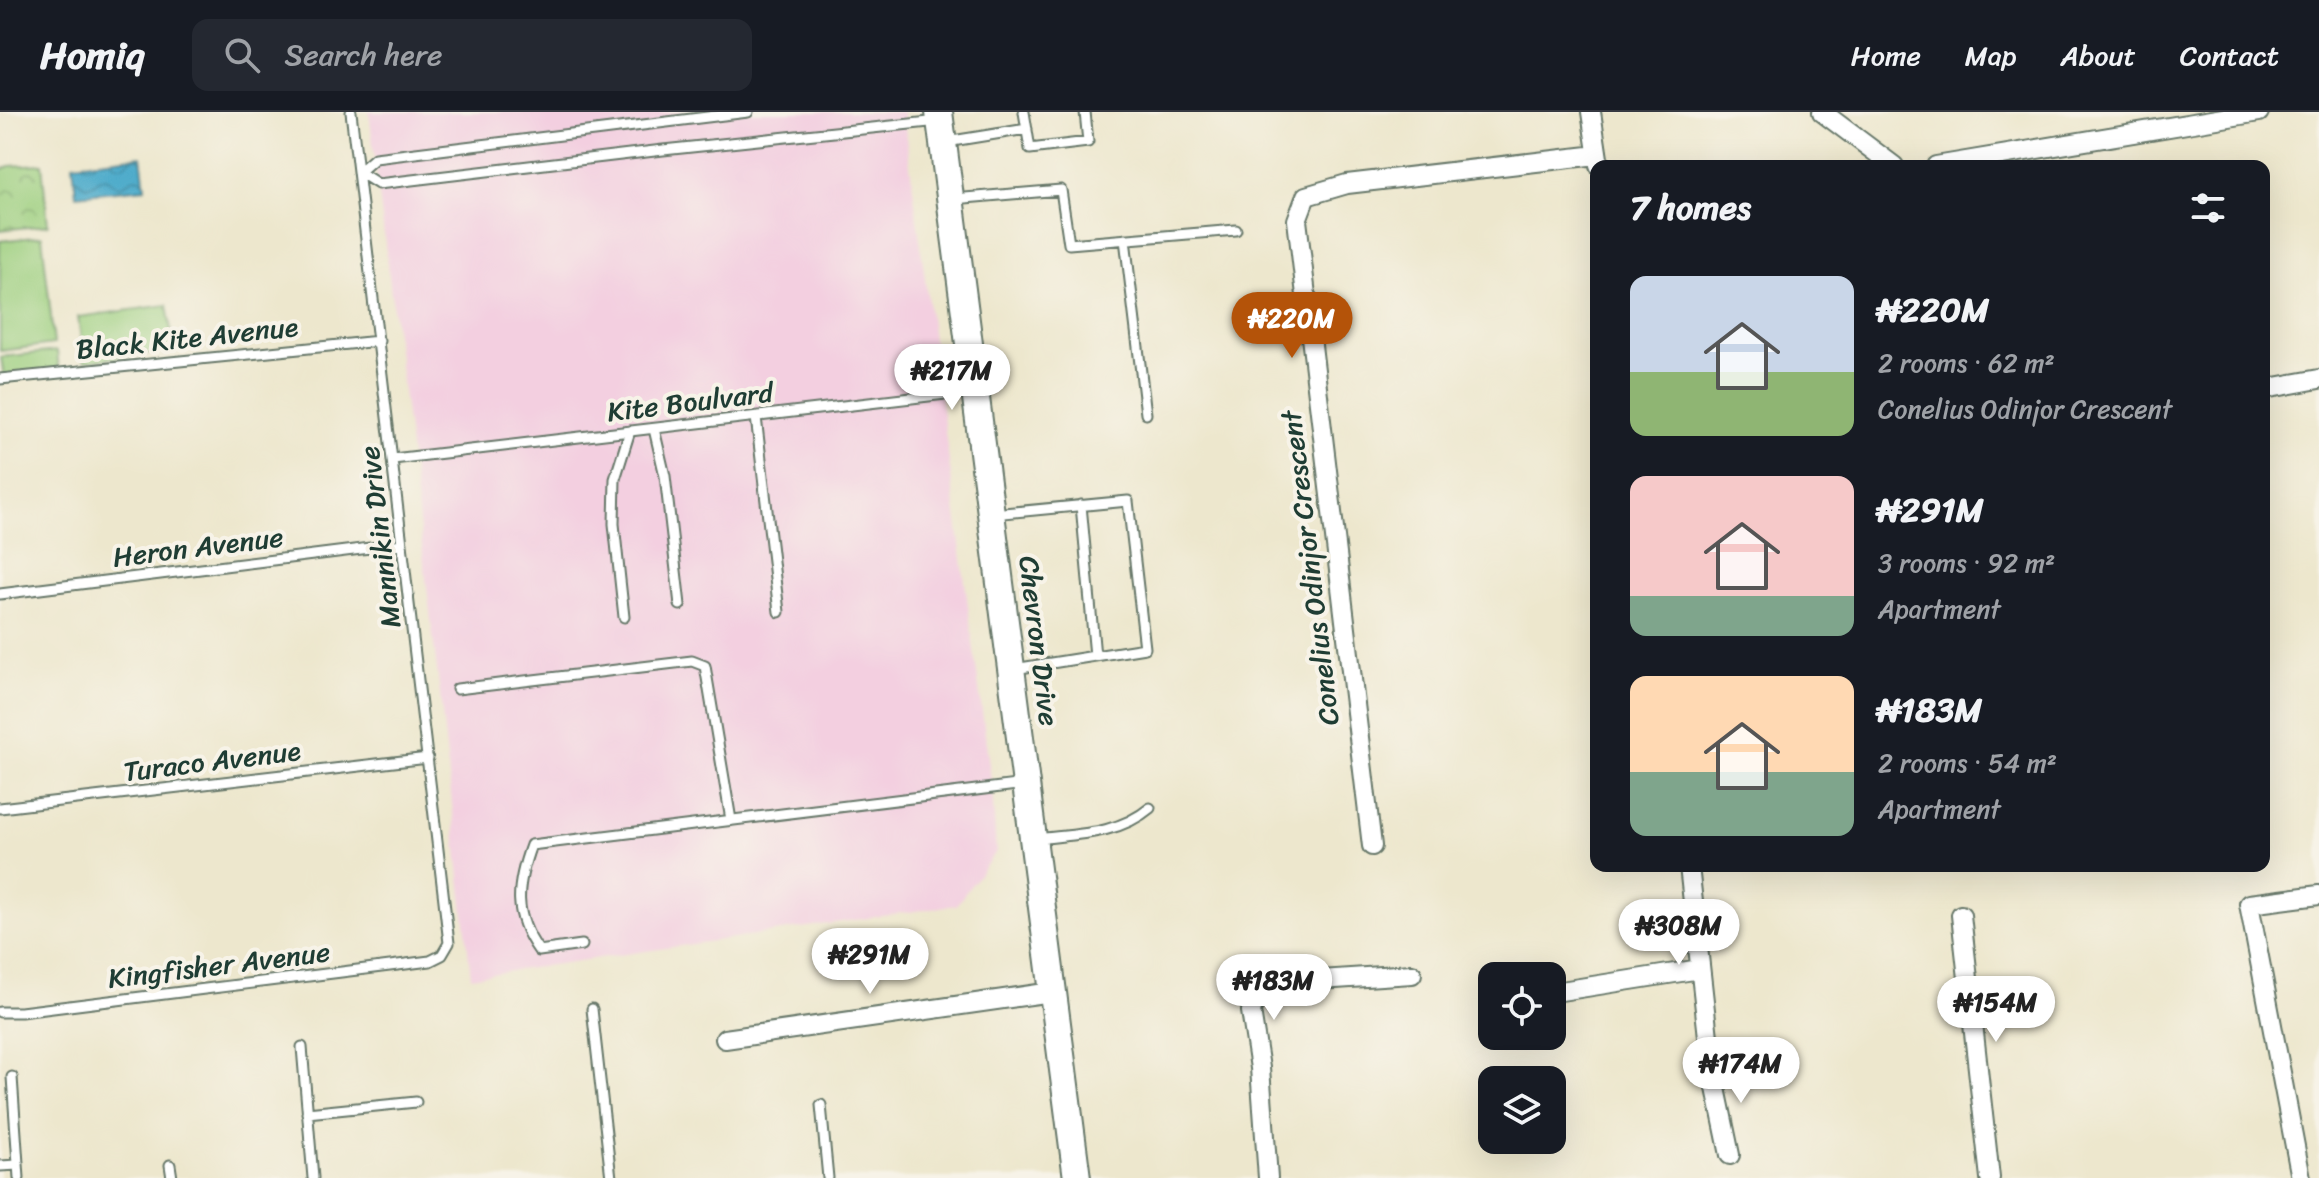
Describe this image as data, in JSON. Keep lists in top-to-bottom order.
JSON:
{
  "streets": {
    "main road": ["Chevron Drive"],
    "street": ["Conelius Odinjor Crescent"],
    "lane": [
      "Black Kite Avenue",
      "Kite Boulvard",
      "Mannikin Drive",
      "Heron Avenue",
      "Turaco Avenue",
      "Kingfisher Avenue"
    ]
  },
  "crossings": [
    ["Black Kite Avenue", "Mannikin Drive"],
    ["Kite Boulvard", "Mannikin Drive"],
    ["Kite Boulvard", "Chevron Drive"],
    ["Mannikin Drive", "Heron Avenue"],
    ["Mannikin Drive", "Turaco Avenue"],
    ["Mannikin Drive", "Kingfisher Avenue"]
  ],
  "page": {
    "header": "Homiq",
    "search": "Search here",
    "nav": [
      "Home",
      "Map",
      "About",
      "Contact"
    ],
    "heading": "7 homes",
    "list": [
      {
        "name": "₦220M",
        "note": "2 rooms · 62 m² · Conelius Odinjor Crescent"
      },
      {
        "name": "₦291M",
        "note": "3 rooms · 92 m² · Apartment"
      },
      {
        "name": "₦183M",
        "note": "2 rooms · 54 m² · Apartment"
      }
    ],
    "price": [
      "₦220M",
      "₦217M",
      "₦308M",
      "₦291M",
      "₦183M",
      "₦154M",
      "₦174M"
    ]
  }
}
